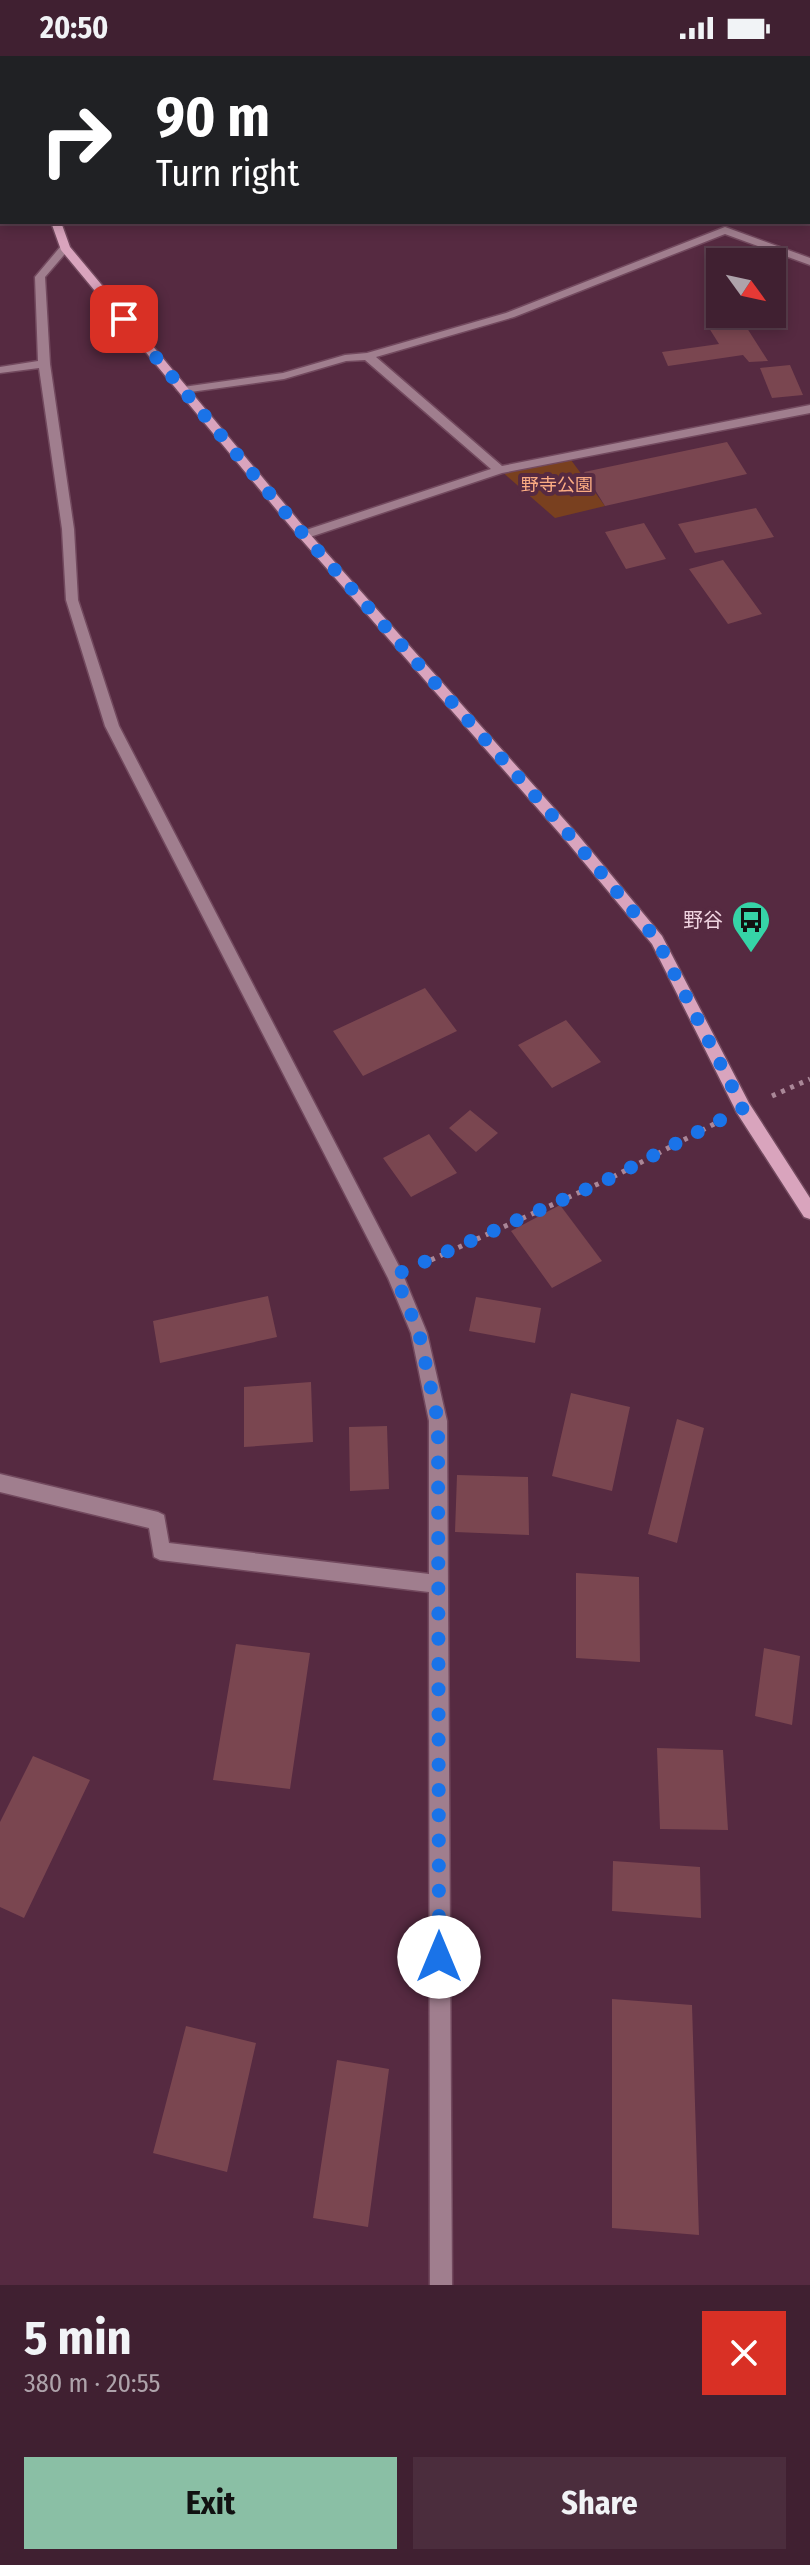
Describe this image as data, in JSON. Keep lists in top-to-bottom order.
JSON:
{
  "parks": ["野寺公園"],
  "places": {
    "bus stop": ["野谷"]
  },
  "north": "bottom right",
  "page": {
    "status": "20:50",
    "turn": ["90 m", "Turn right"],
    "heading": ["5 min", "380 m · 20:55"],
    "buttons": ["Exit", "Share"]
  }
}
